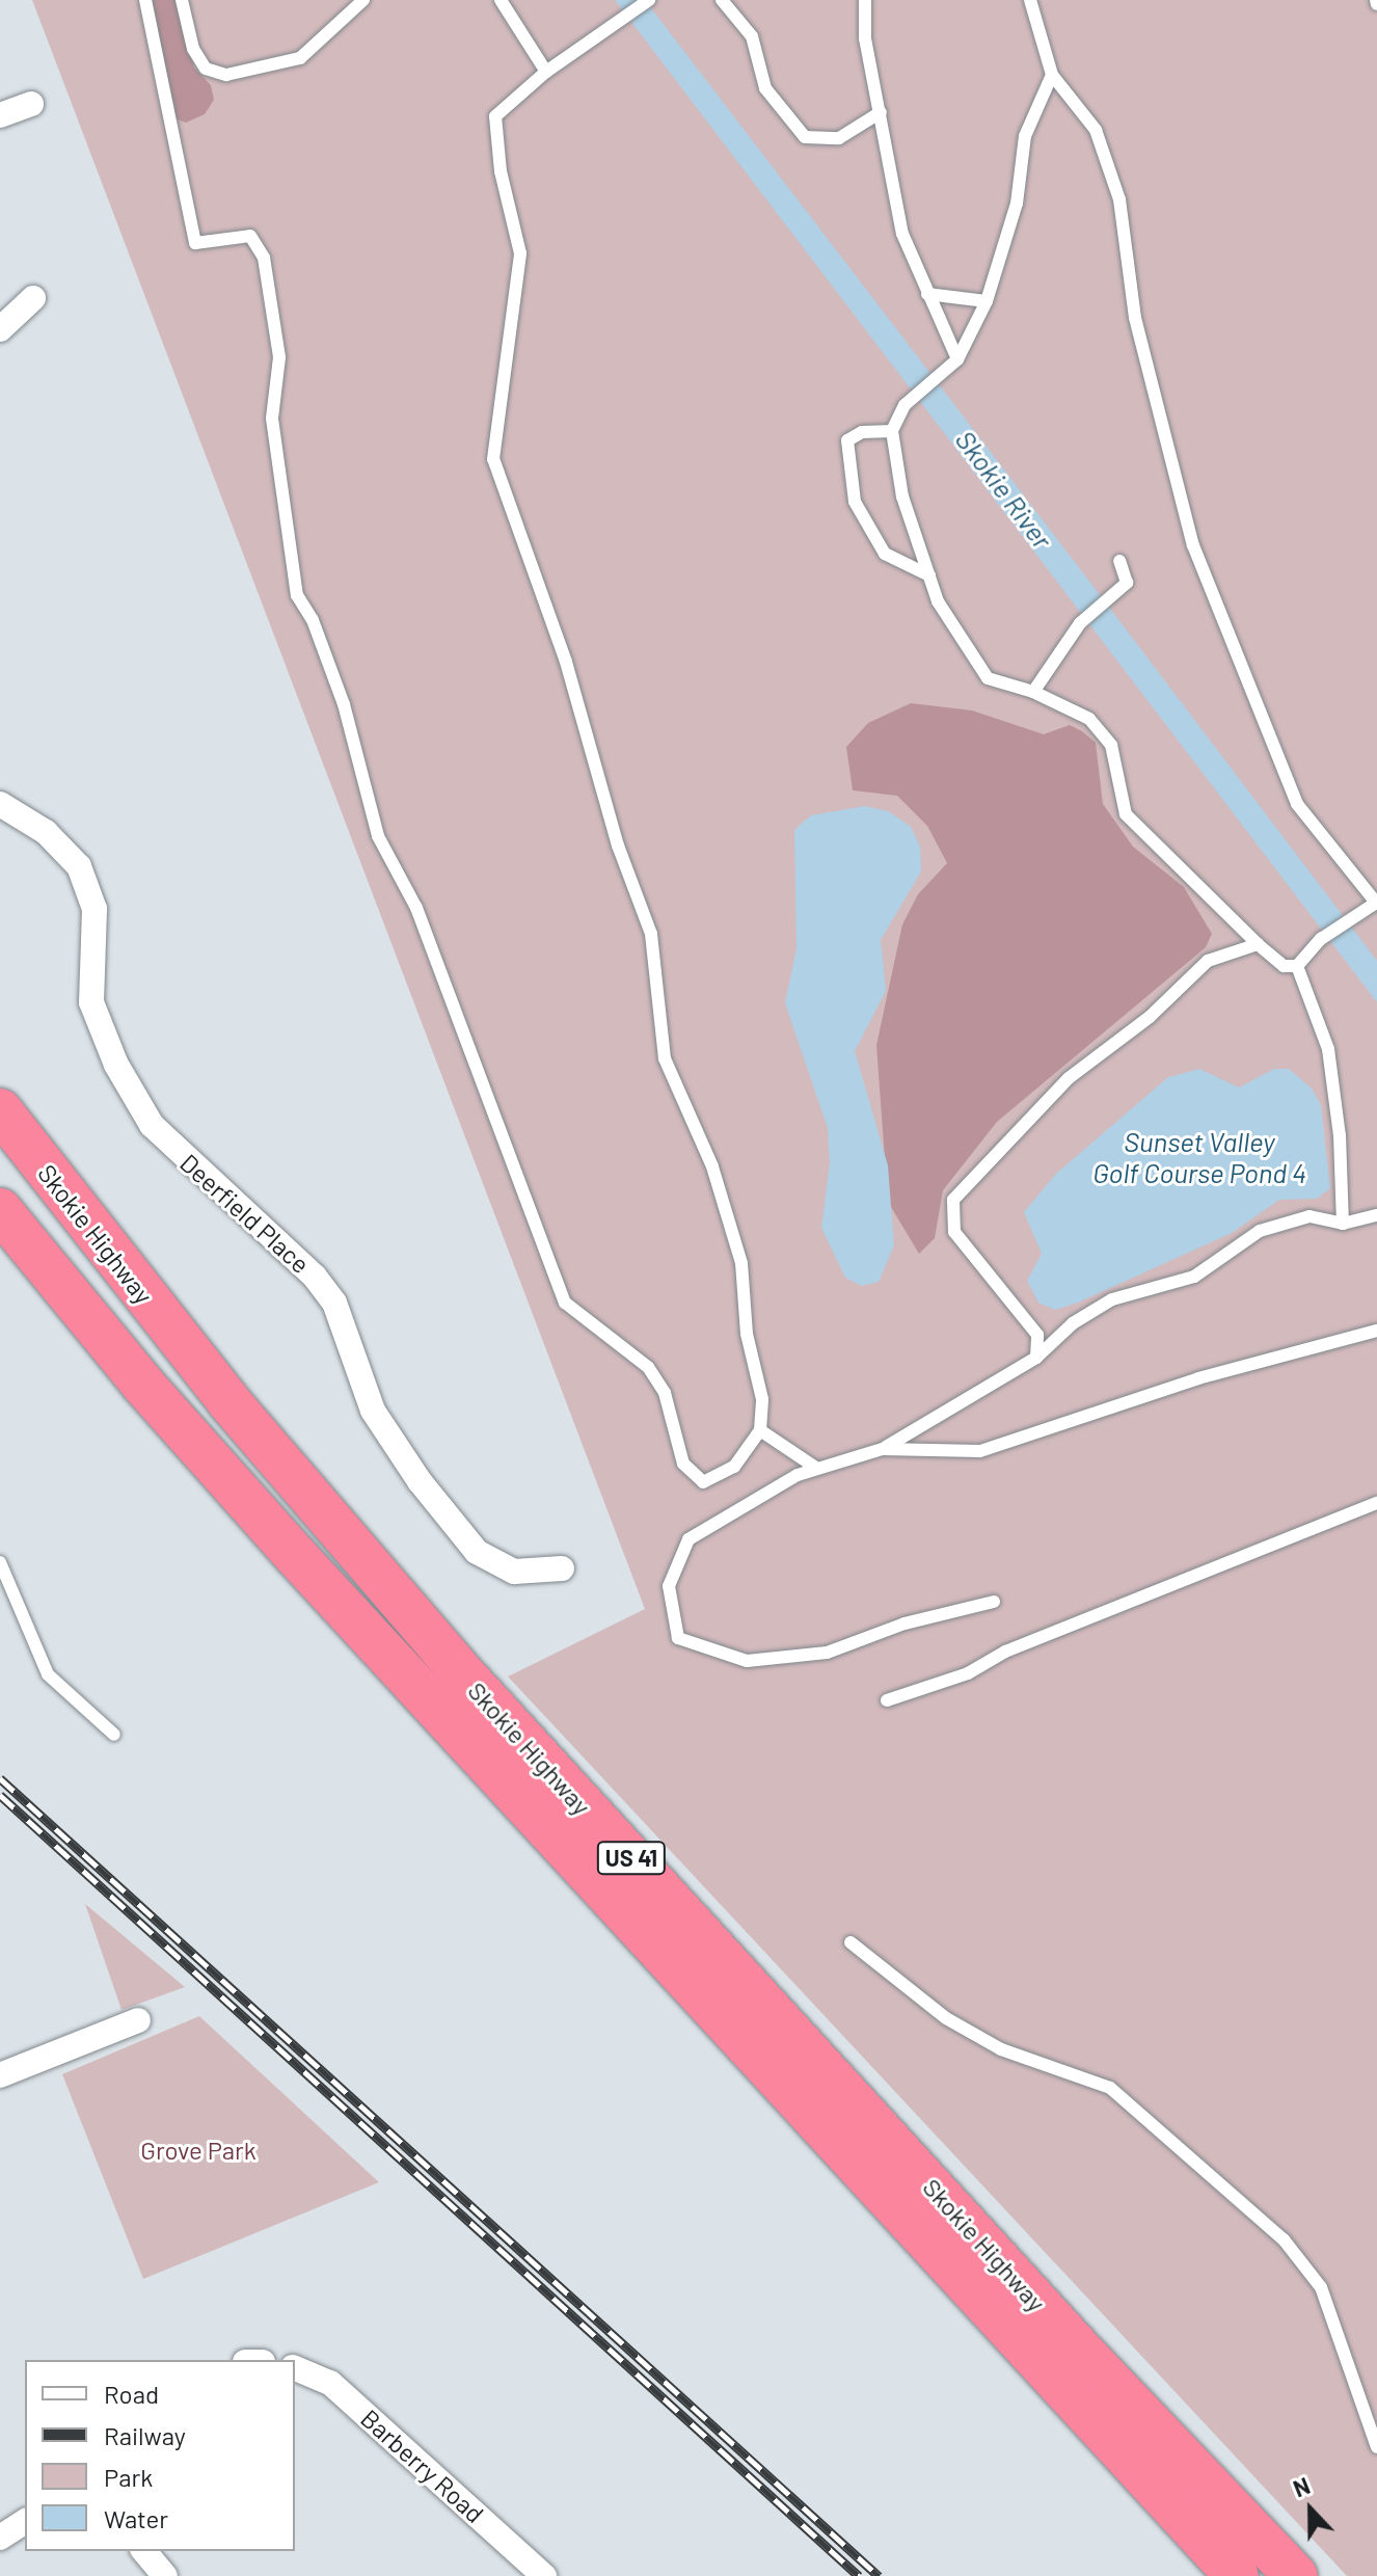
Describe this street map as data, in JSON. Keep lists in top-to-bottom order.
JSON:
{
  "streets": {
    "highway": ["Skokie Highway", "US 41"],
    "street": ["Deerfield Place", "Barberry Road"]
  },
  "water": ["Skokie River", "Sunset Valley Golf Course Pond 4"],
  "parks": ["Grove Park"],
  "legend": [
    "Road",
    "Railway",
    "Park",
    "Water"
  ],
  "north": "top"
}
